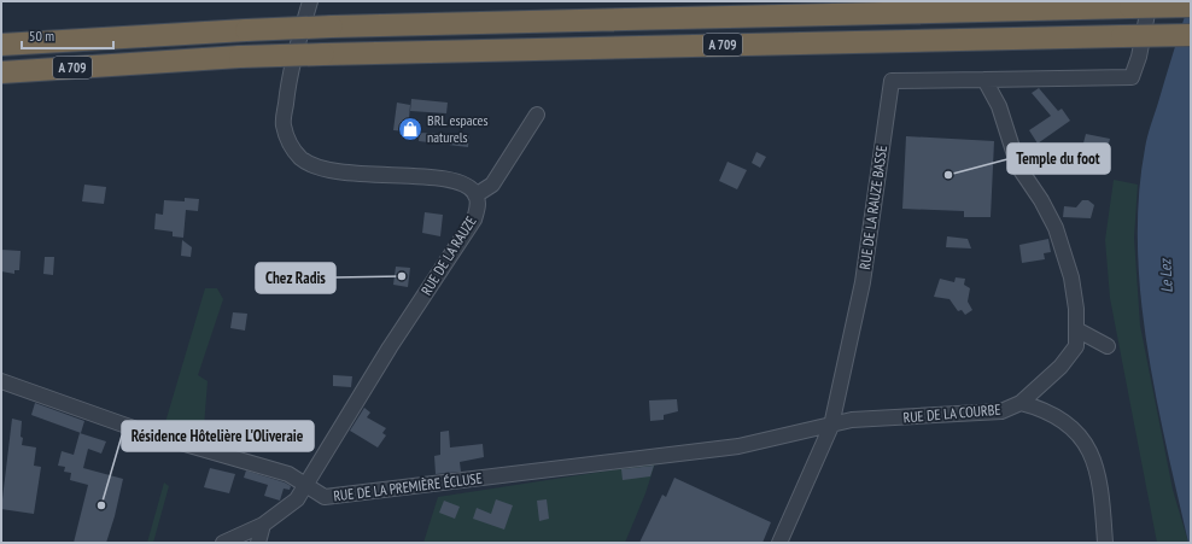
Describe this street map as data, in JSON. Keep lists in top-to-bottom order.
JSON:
{
  "streets": {
    "highway": ["A 709"],
    "street": [
      "RUE DE LA RAUZE BASSE",
      "RUE DE LA RAUZE",
      "RUE DE LA COURBE",
      "RUE DE LA PREMIÈRE ÉCLUSE"
    ]
  },
  "crossings": [
    ["RUE DE LA RAUZE BASSE", "RUE DE LA COURBE"],
    ["RUE DE LA RAUZE BASSE", "RUE DE LA PREMIÈRE ÉCLUSE"],
    ["RUE DE LA RAUZE", "RUE DE LA PREMIÈRE ÉCLUSE"],
    ["RUE DE LA COURBE", "RUE DE LA PREMIÈRE ÉCLUSE"]
  ],
  "water": ["Le Lez"],
  "places": {
    "shop": ["BRL espaces naturels"],
    "other": ["Temple du foot", "Chez Radis", "Résidence Hôtelière L'Oliveraie"]
  },
  "scale_bar": "50 m"
}
